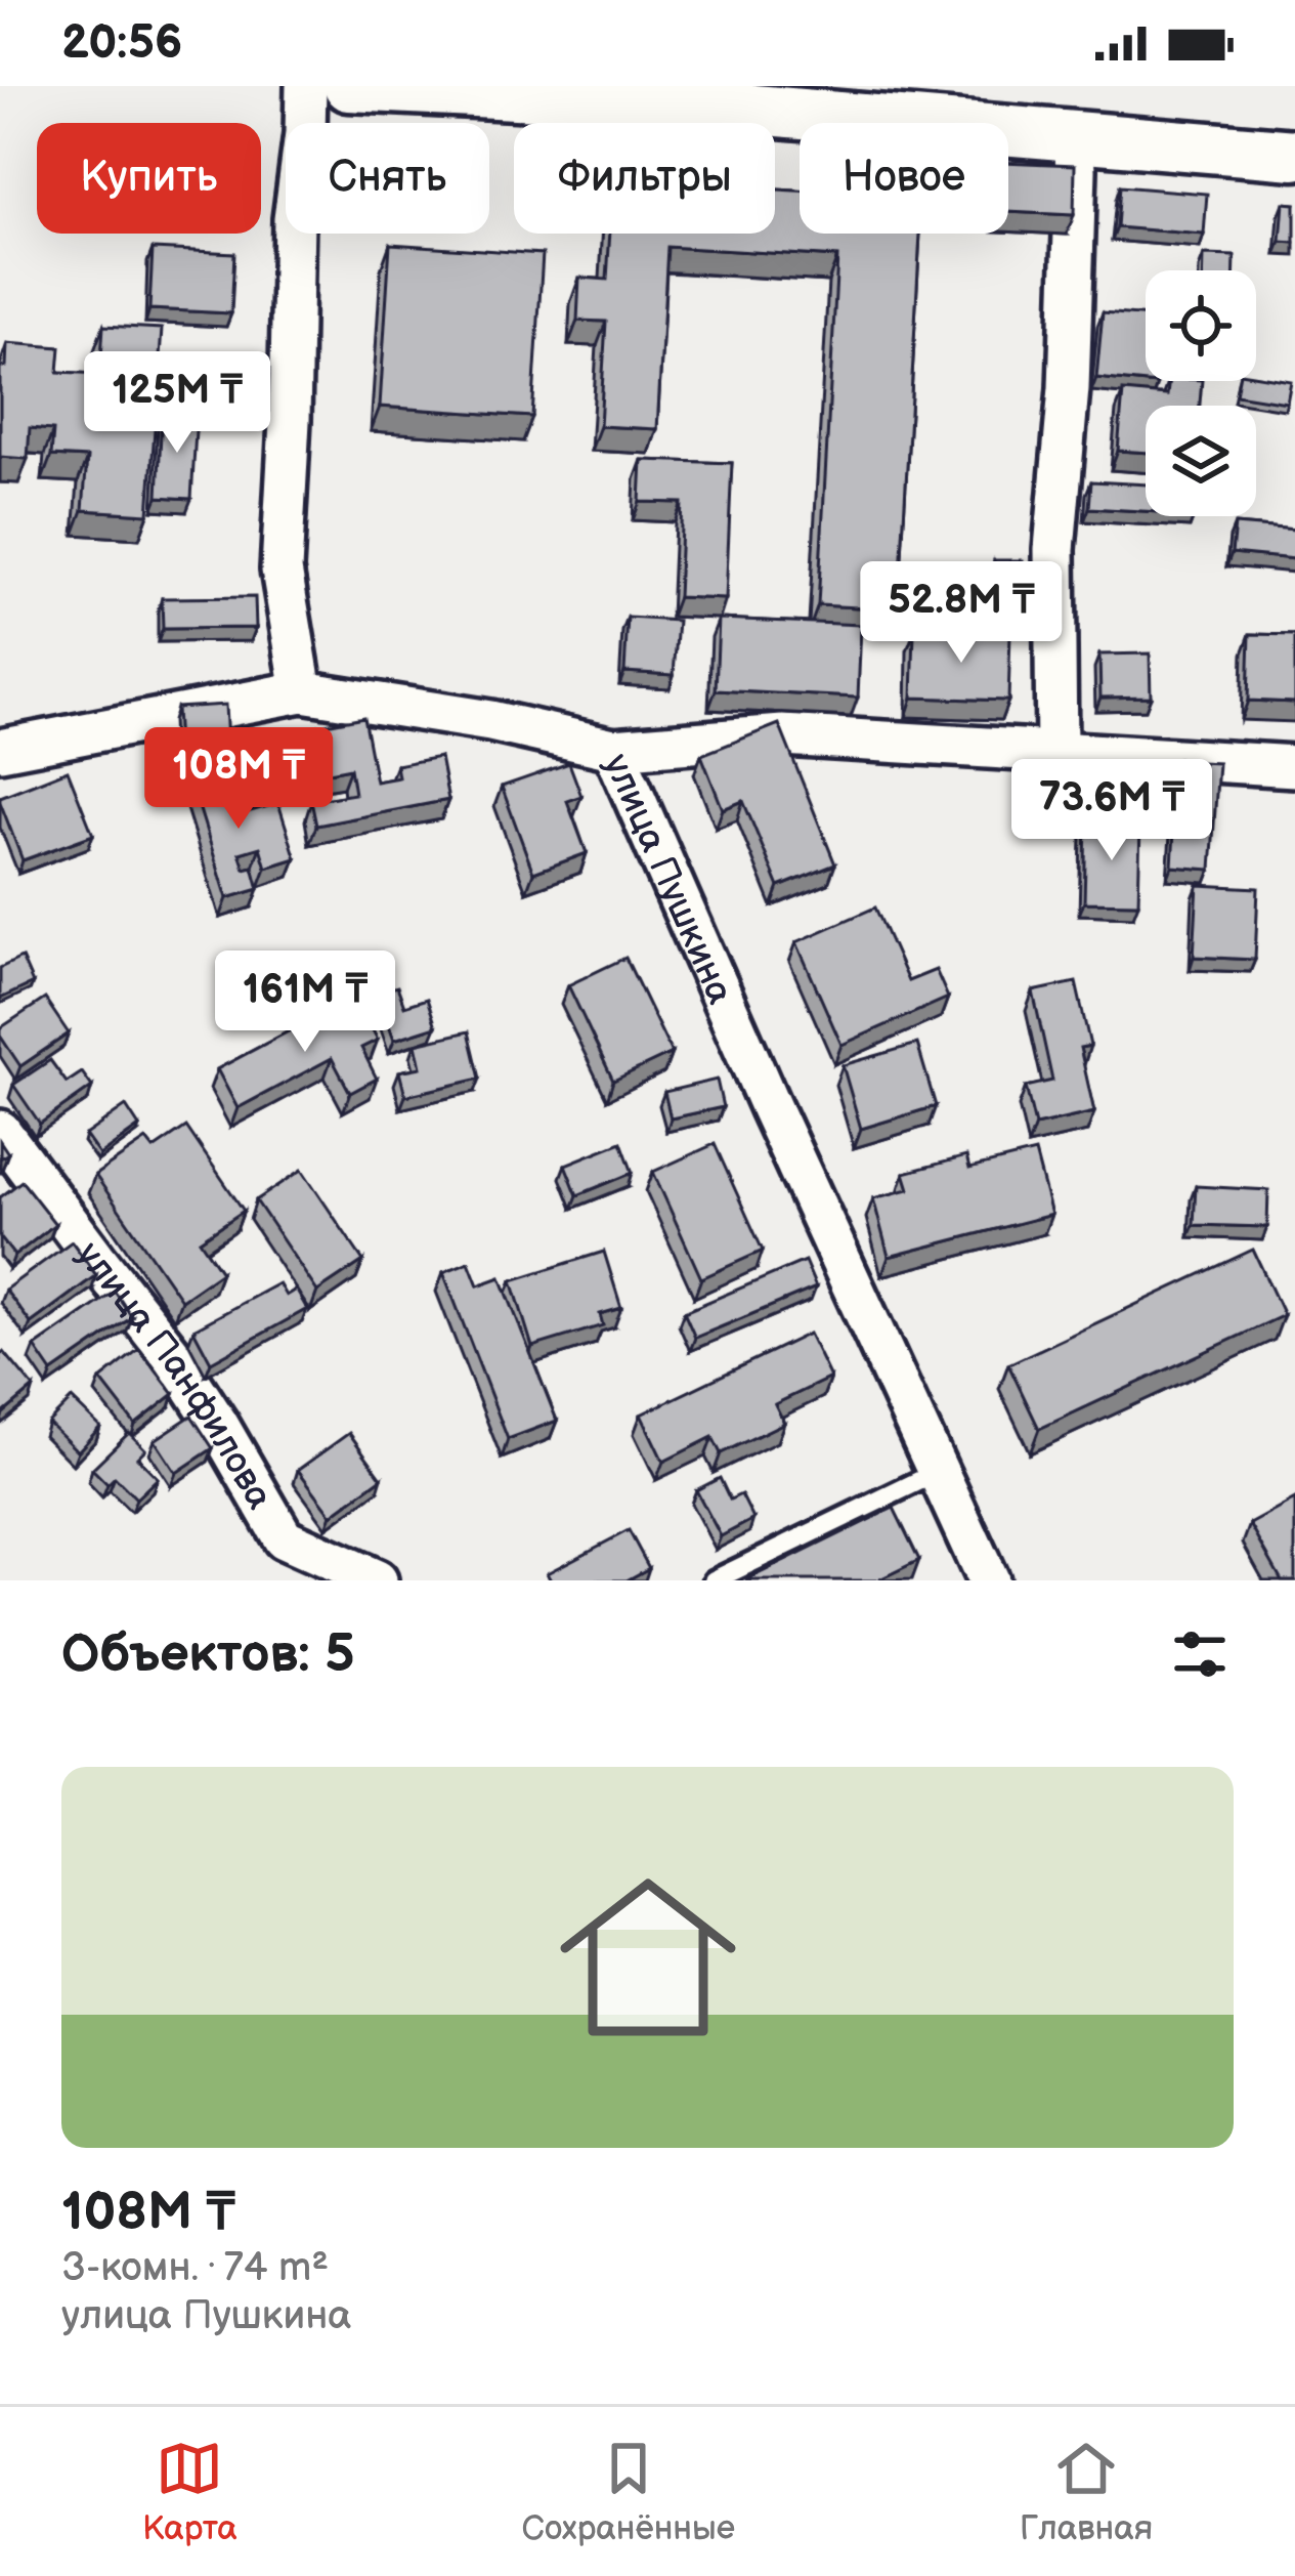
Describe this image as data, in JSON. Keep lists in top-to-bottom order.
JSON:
{
  "streets": {
    "street": ["улица Пушкина", "улица Панфилова"]
  },
  "page": {
    "status": "20:56",
    "chip": [
      "Купить",
      "Снять",
      "Фильтры",
      "Новое"
    ],
    "price": [
      "125M ₸",
      "52.8M ₸",
      "108M ₸",
      "73.6M ₸",
      "161M ₸"
    ],
    "heading": "Объектов: 5",
    "list": [
      {
        "name": "108M ₸",
        "note": "3-комн. · 74 m² · улица Пушкина"
      }
    ],
    "tabs": ["Карта", "Сохранённые", "Главная"]
  }
}
